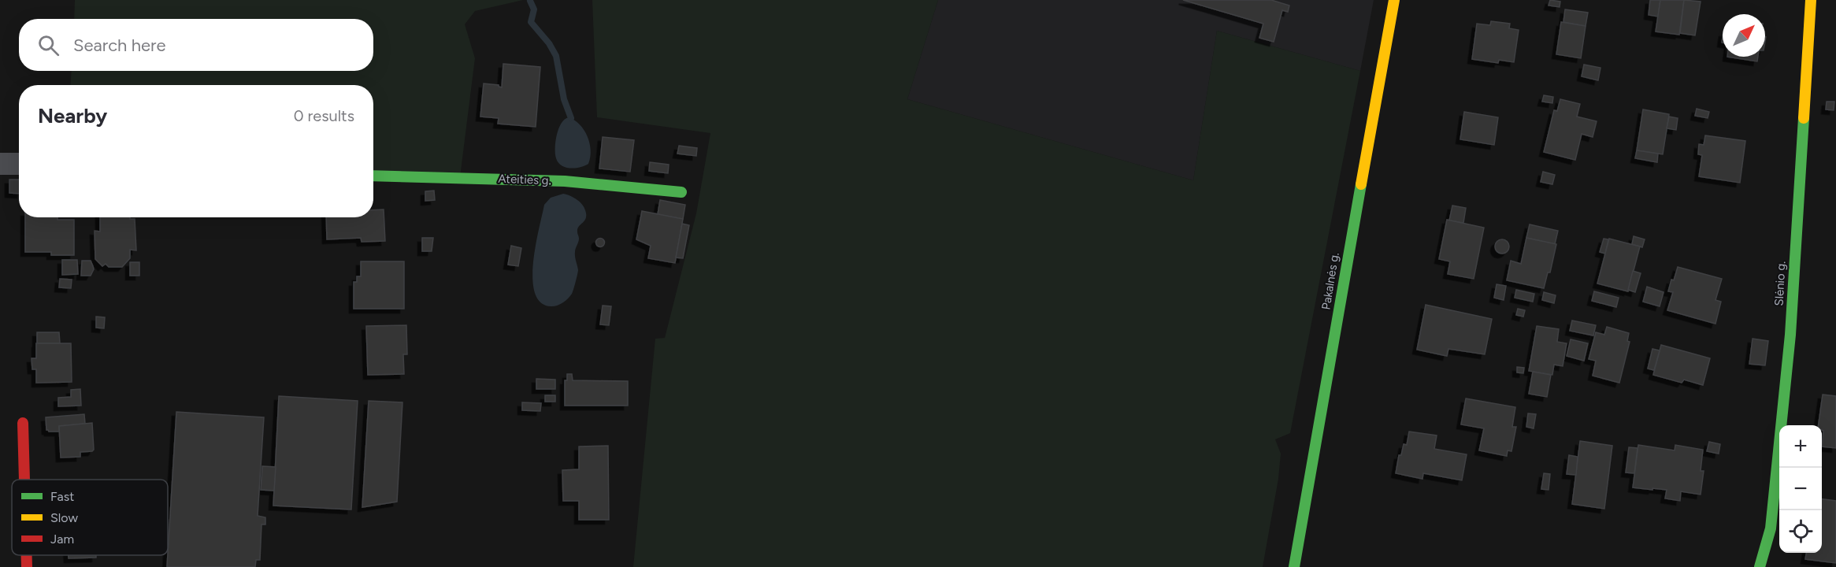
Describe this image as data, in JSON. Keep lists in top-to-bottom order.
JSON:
{
  "streets": {
    "street": ["Ateities g.", "Pakalnės g.", "Slėnio g."]
  },
  "legend": ["Fast", "Slow", "Jam"],
  "north": "top right",
  "page": {
    "search": "Search here",
    "heading": ["Nearby", "0 results"],
    "map_buttons": ["+", "−"]
  }
}
